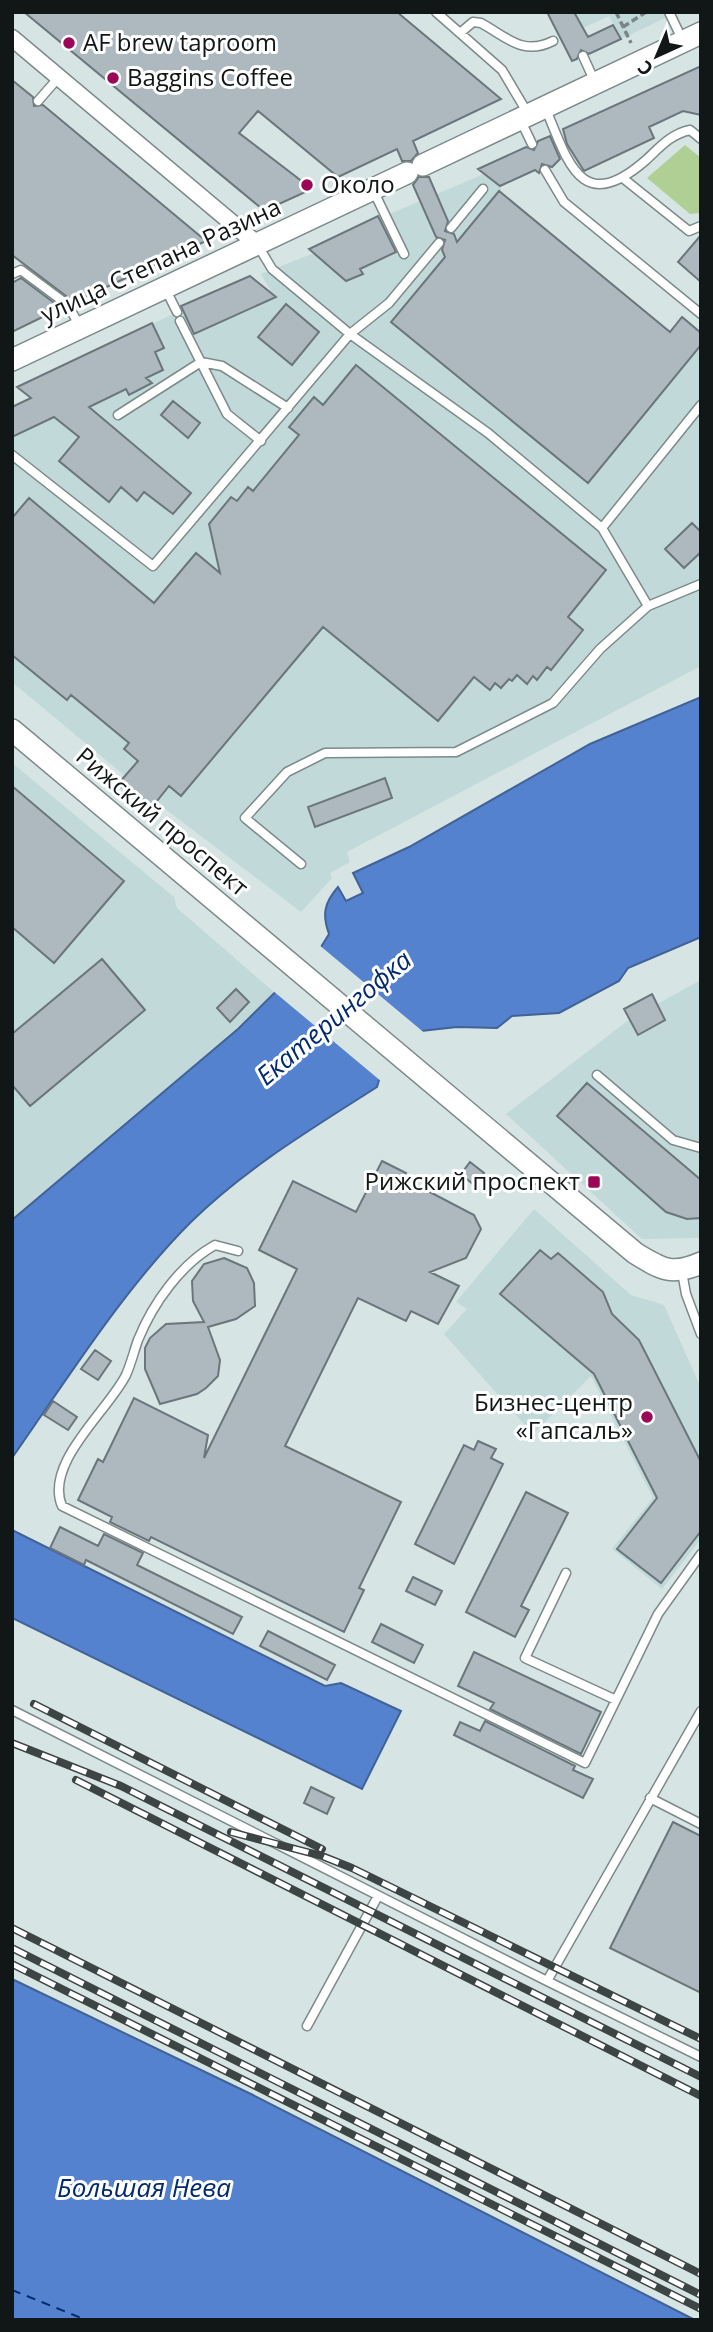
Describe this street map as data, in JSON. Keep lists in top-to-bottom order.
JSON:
{
  "streets": {
    "street": ["улица Степана Разина", "Рижский проспект"]
  },
  "water": ["Екатерингофка", "Большая Нева"],
  "places": {
    "other": [
      "AF brew taproom",
      "Baggins Coffee",
      "Около",
      "Бизнес-центр «Гапсаль»"
    ],
    "transit": ["Рижский проспект"]
  },
  "north": "bottom left"
}
